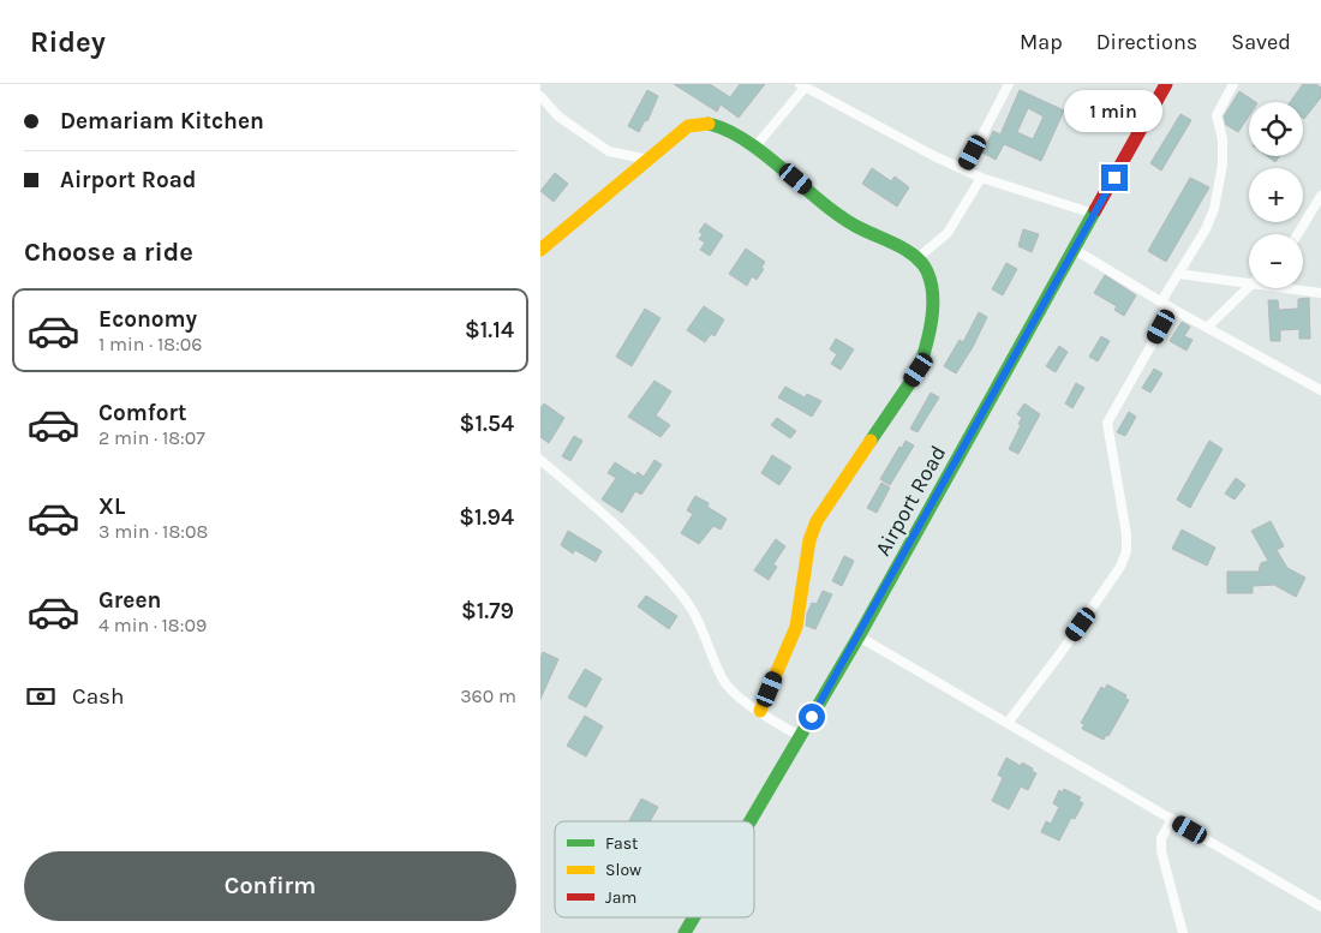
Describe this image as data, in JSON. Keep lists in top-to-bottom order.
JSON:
{
  "streets": {
    "main road": ["Airport Road"]
  },
  "legend": ["Fast", "Slow", "Jam"],
  "page": {
    "header": "Ridey",
    "nav": ["Map", "Directions", "Saved"],
    "banner": ["Demariam Kitchen", "Airport Road"],
    "bubble": "1 min",
    "map_buttons": ["+", "−"],
    "heading": "Choose a ride",
    "list": [
      {
        "name": "Economy",
        "note": "1 min · 18:06",
        "value": "$1.14"
      },
      {
        "name": "Comfort",
        "note": "2 min · 18:07",
        "value": "$1.54"
      },
      {
        "name": "XL",
        "note": "3 min · 18:08",
        "value": "$1.94"
      },
      {
        "name": "Green",
        "note": "4 min · 18:09",
        "value": "$1.79"
      }
    ],
    "pay": ["Cash", "360 m"],
    "buttons": "Confirm"
  }
}
